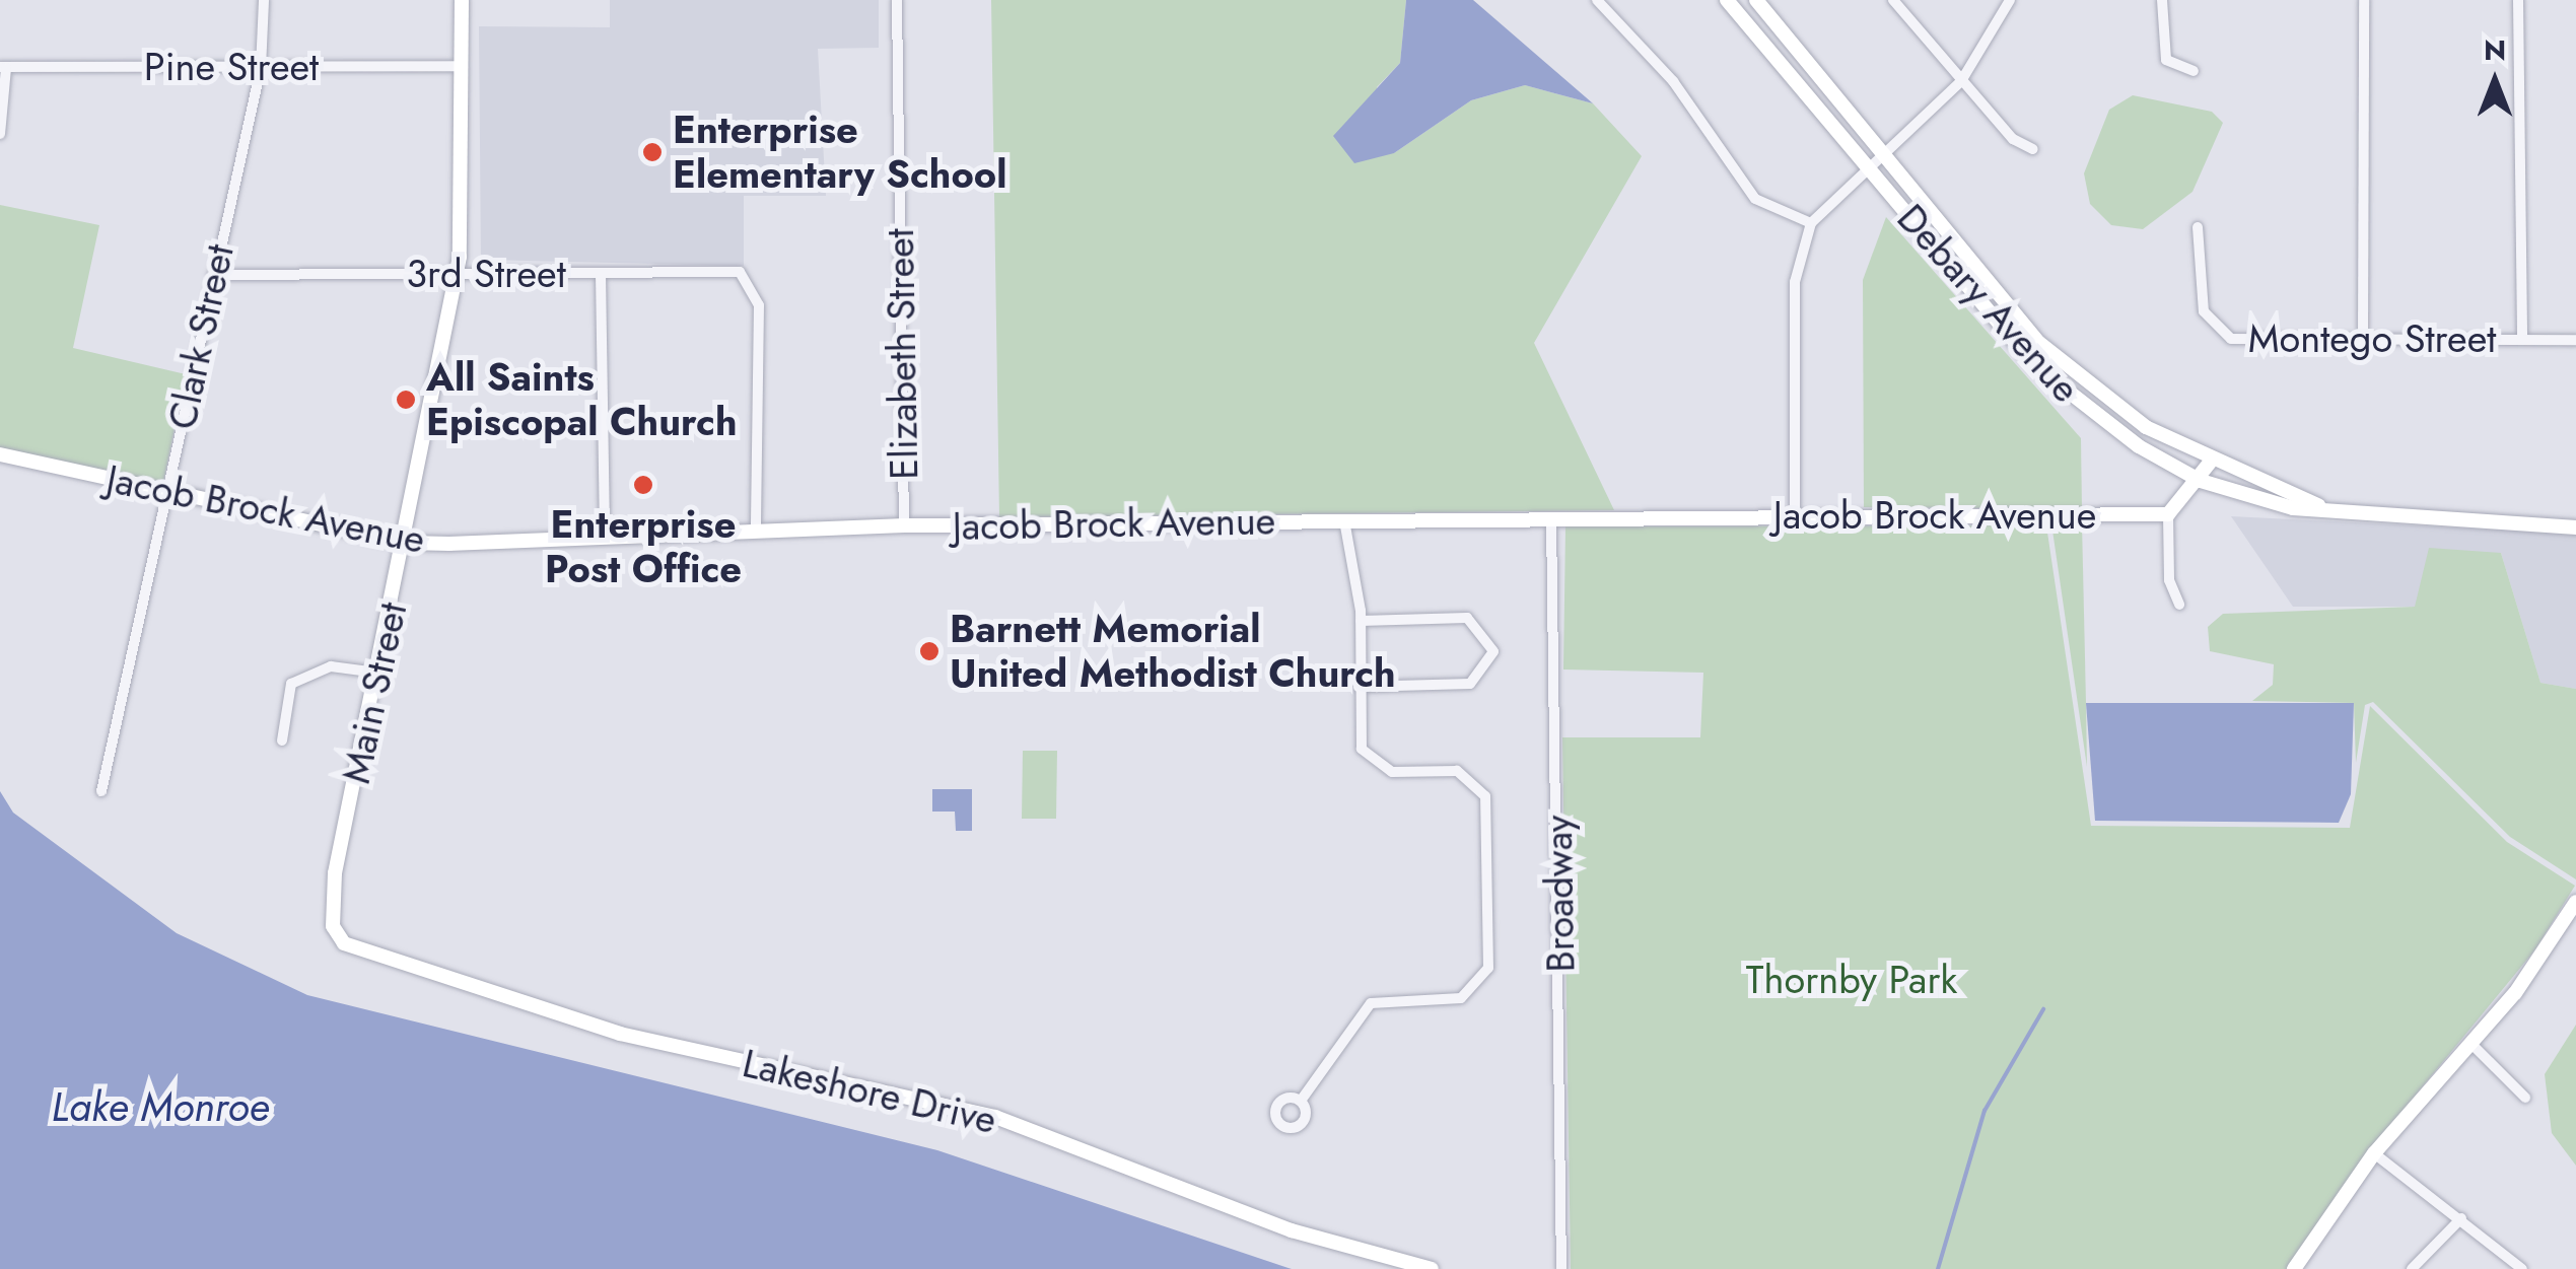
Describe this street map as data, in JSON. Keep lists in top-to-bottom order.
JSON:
{
  "streets": {
    "street": [
      "Pine Street",
      "3rd Street",
      "Debary Avenue",
      "Clark Street",
      "Montego Street",
      "Elizabeth Street",
      "Jacob Brock Avenue",
      "Main Street",
      "Broadway",
      "Lakeshore Drive"
    ]
  },
  "crossings": [
    ["Pine Street", "Clark Street"],
    ["Pine Street", "Main Street"],
    ["3rd Street", "Clark Street"],
    ["3rd Street", "Jacob Brock Avenue"],
    ["3rd Street", "Main Street"],
    ["Clark Street", "Jacob Brock Avenue"],
    ["Elizabeth Street", "Jacob Brock Avenue"],
    ["Jacob Brock Avenue", "Main Street"],
    ["Jacob Brock Avenue", "Broadway"],
    ["Main Street", "Lakeshore Drive"]
  ],
  "water": ["Lake Monroe"],
  "parks": ["Thornby Park"],
  "places": [
    "Enterprise Elementary School",
    "All Saints Episcopal Church",
    "Enterprise Post Office",
    "Barnett Memorial United Methodist Church"
  ],
  "north": "top"
}
